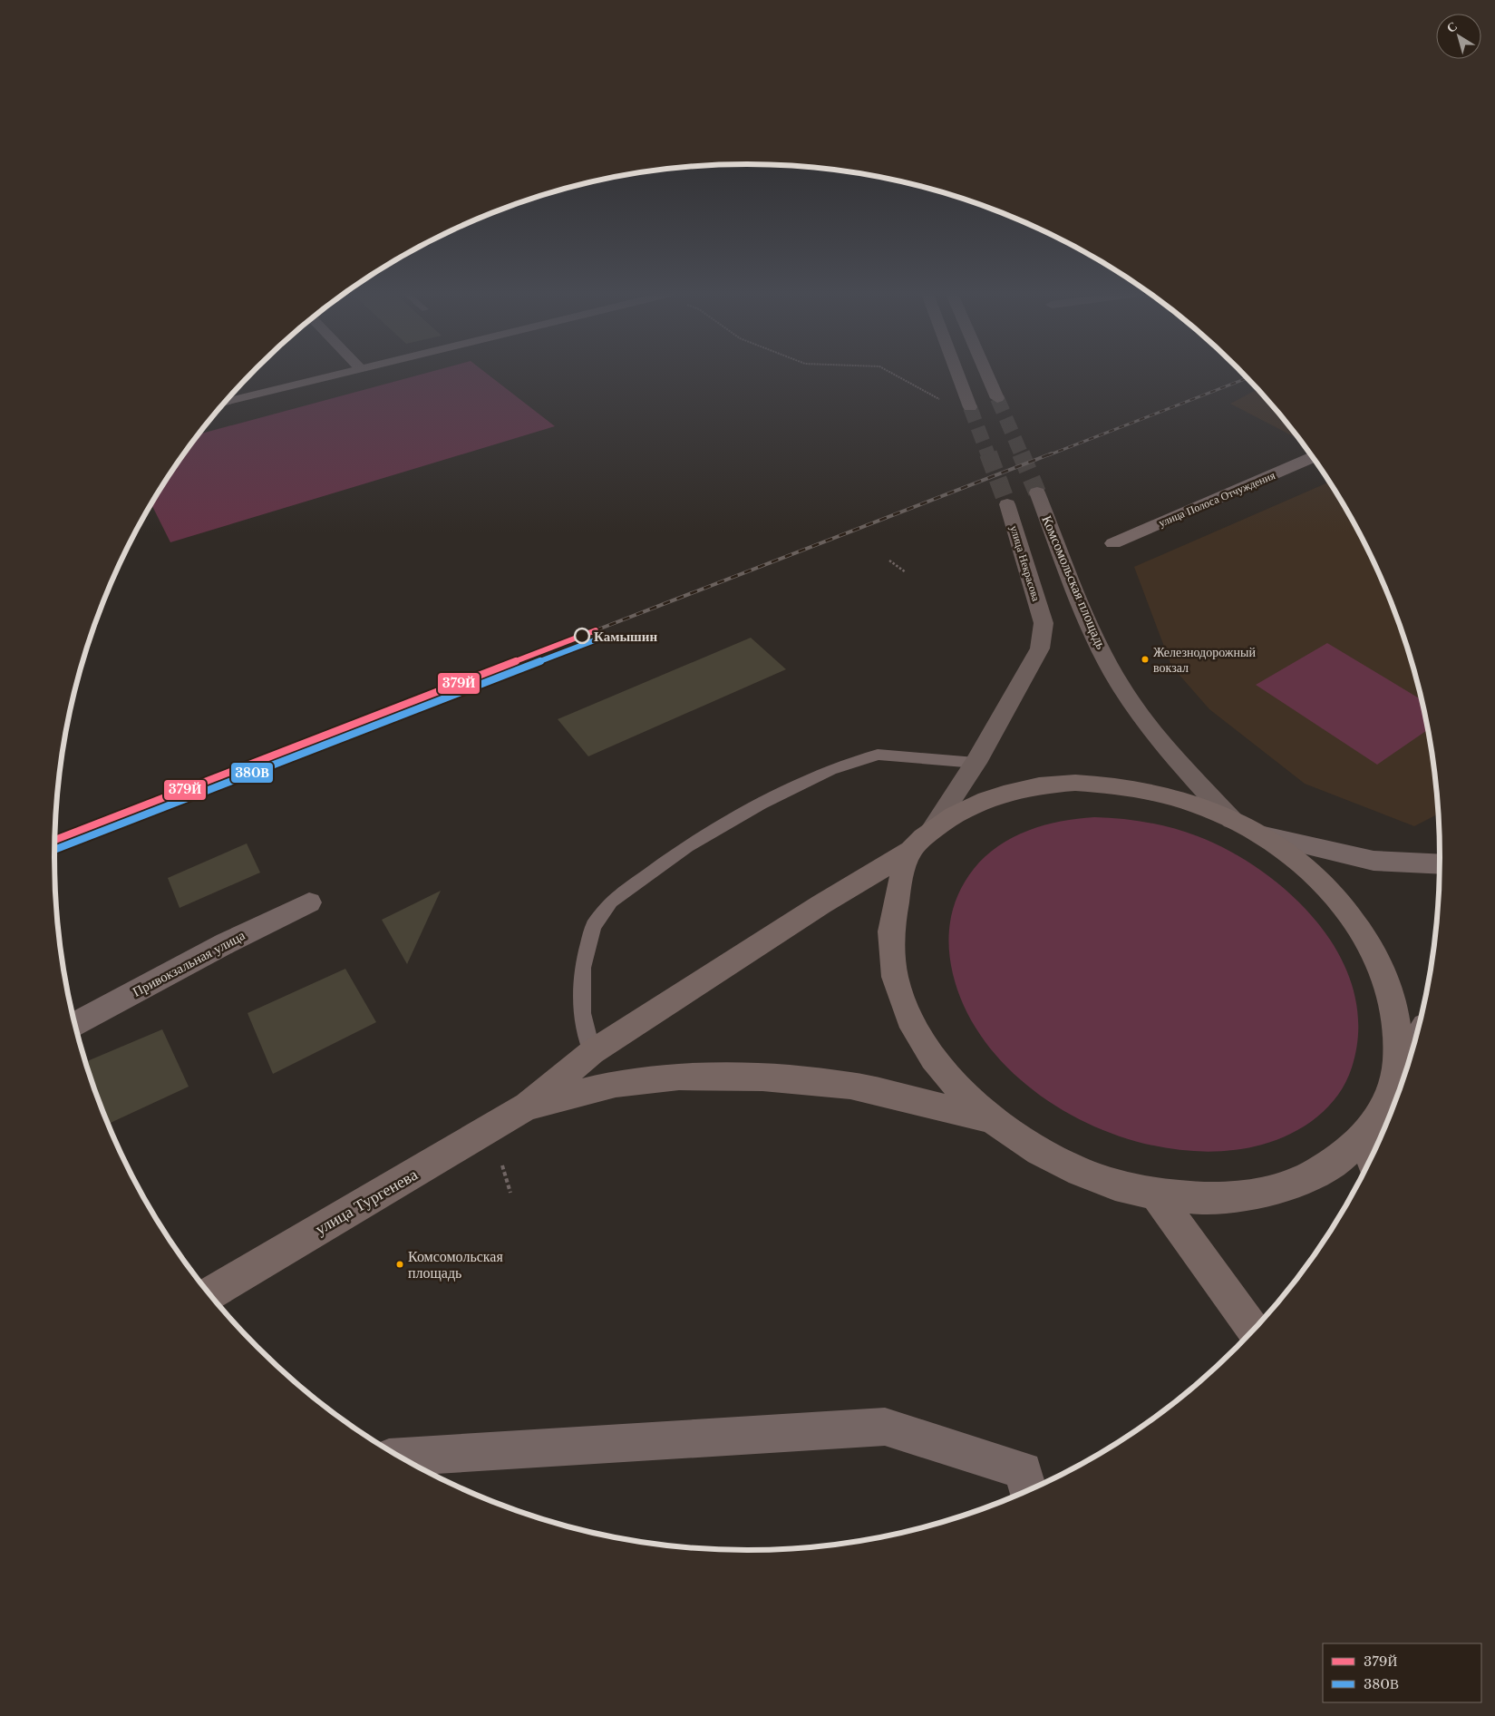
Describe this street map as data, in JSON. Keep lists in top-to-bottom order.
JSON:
{
  "streets": {
    "main road": ["улица Некрасова", "Комсомольская площадь", "улица Тургенева"],
    "street": ["улица Полоса Отчуждения", "Привокзальная улица"]
  },
  "crossings": [
    ["улица Некрасова", "Комсомольская площадь"]
  ],
  "places": ["Камышин", "Железнодорожный вокзал", "Комсомольская площадь"],
  "lines": ["transit line 379Й", "transit line 380В"],
  "legend": ["379Й", "380В"],
  "north": "top left"
}
